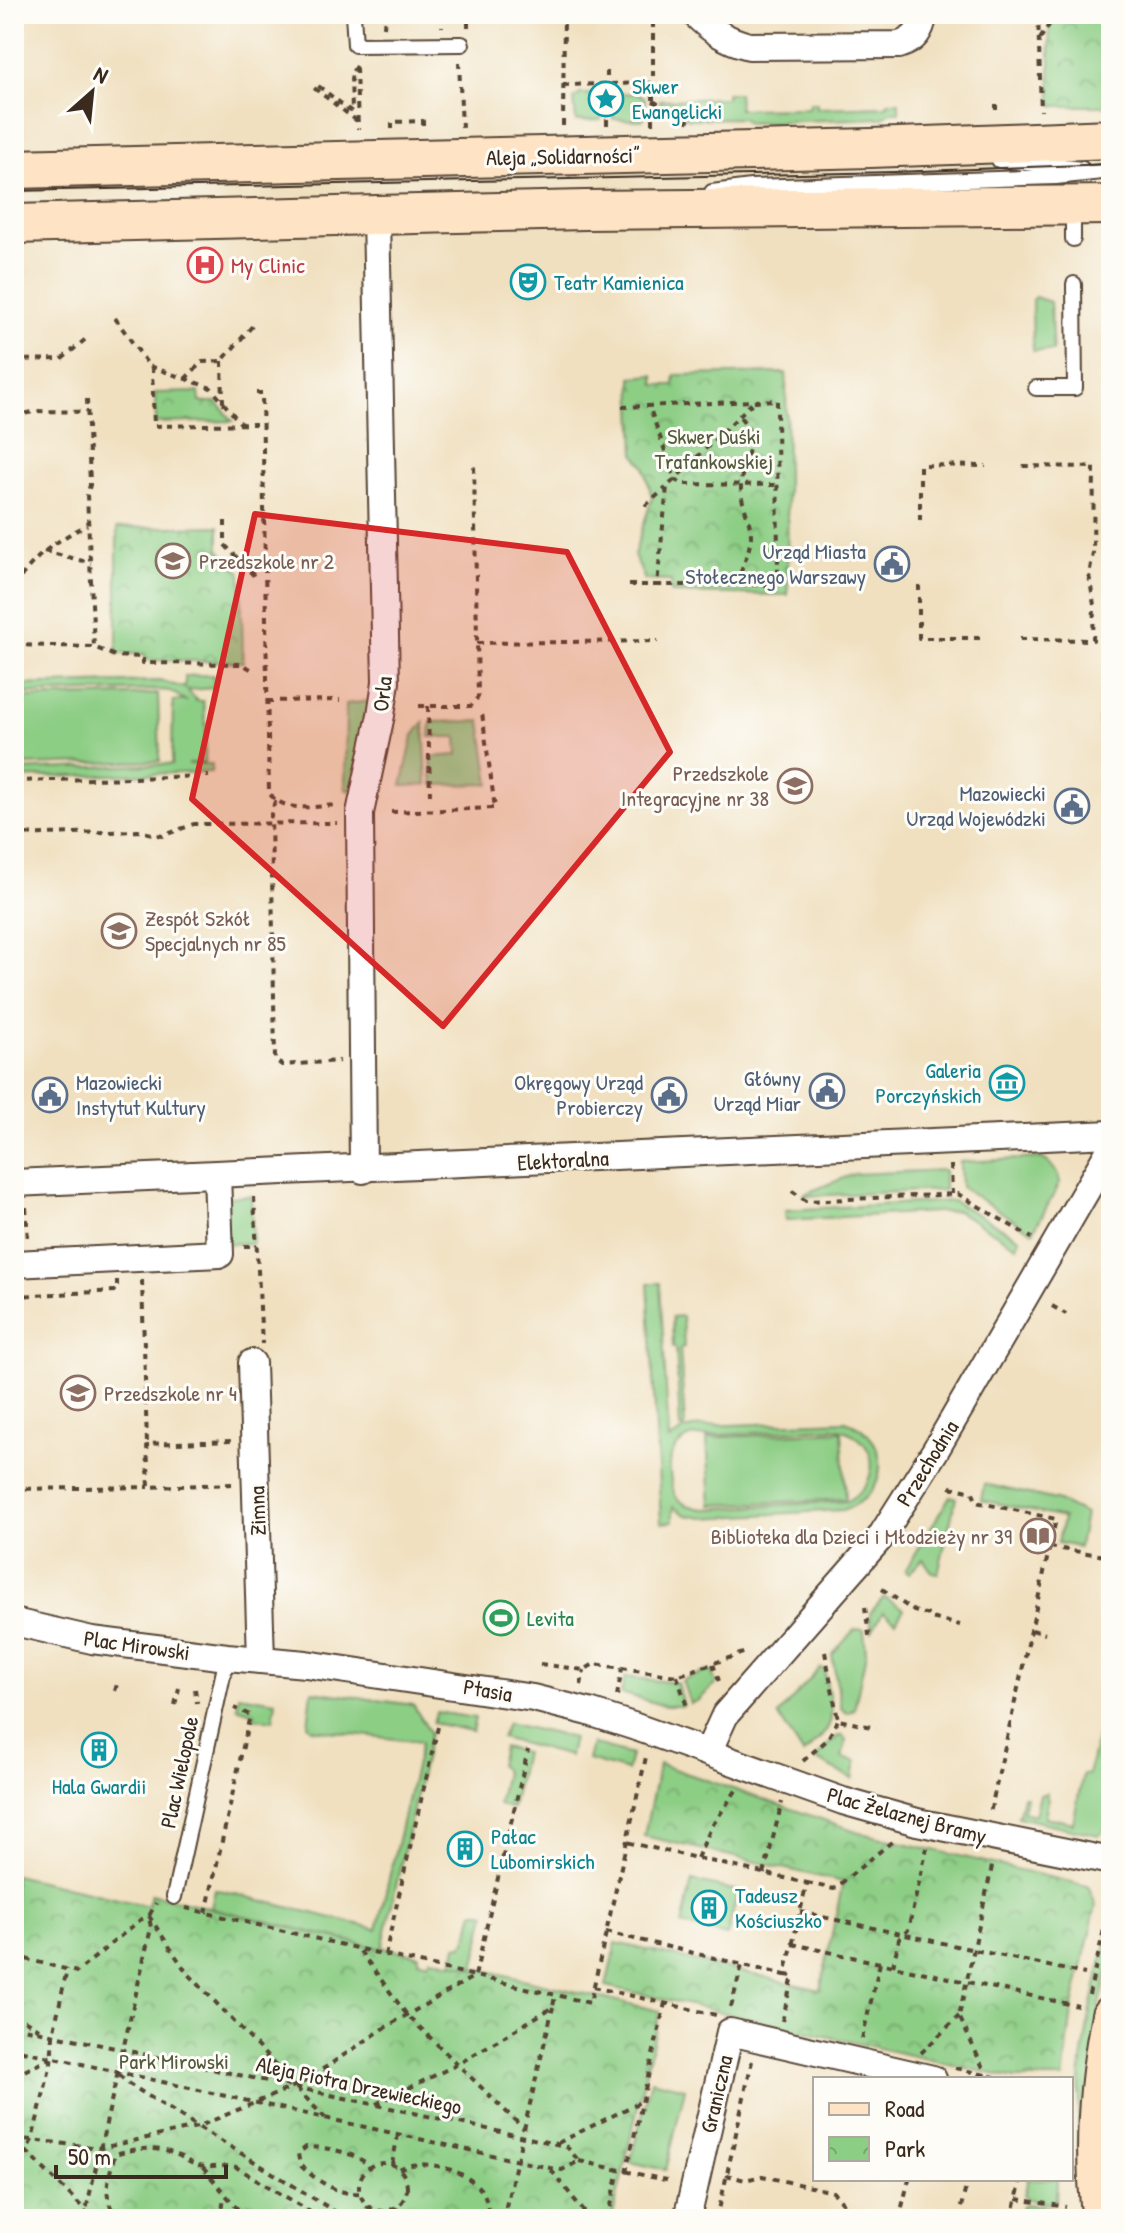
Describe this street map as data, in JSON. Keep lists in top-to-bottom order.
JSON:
{
  "streets": {
    "main road": ["Aleja „Solidarności”"],
    "street": [
      "Orla",
      "Elektoralna",
      "Przechodnia",
      "Zimna",
      "Plac Mirowski",
      "Ptasia",
      "Plac Żelaznej Bramy",
      "Graniczna"
    ],
    "lane": ["Plac Wielopole"],
    "path": ["Aleja Piotra Drzewieckiego"]
  },
  "crossings": [
    ["Orla", "Elektoralna"],
    ["Przechodnia", "Ptasia"],
    ["Przechodnia", "Plac Żelaznej Bramy"],
    ["Zimna", "Plac Mirowski"],
    ["Zimna", "Ptasia"],
    ["Plac Mirowski", "Ptasia"],
    ["Plac Mirowski", "Plac Wielopole"],
    ["Ptasia", "Plac Żelaznej Bramy"]
  ],
  "parks": ["Skwer Duśki Trafankowskiej", "Park Mirowski"],
  "places": {
    "place": ["Skwer Ewangelicki"],
    "hospital": ["My Clinic"],
    "theatre": ["Teatr Kamienica"],
    "school or university": [
      "Przedszkole nr 2",
      "Przedszkole Integracyjne nr 38",
      "Zespół Szkół Specjalnych nr 85",
      "Przedszkole nr 4"
    ],
    "public building": [
      "Urząd Miasta Stołecznego Warszawy",
      "Mazowiecki Urząd Wojewódzki",
      "Główny Urząd Miar",
      "Mazowiecki Instytut Kultury",
      "Okręgowy Urząd Probierczy"
    ],
    "museum": ["Galeria Porczyńskich"],
    "library": ["Biblioteka dla Dzieci i Młodzieży nr 39"],
    "sports": ["Levita"],
    "building": ["Hala Gwardii", "Pałac Lubomirskich", "Tadeusz Kościuszko"]
  },
  "legend": ["Road", "Park"],
  "scale_bar": "50 m",
  "north": "top right"
}
